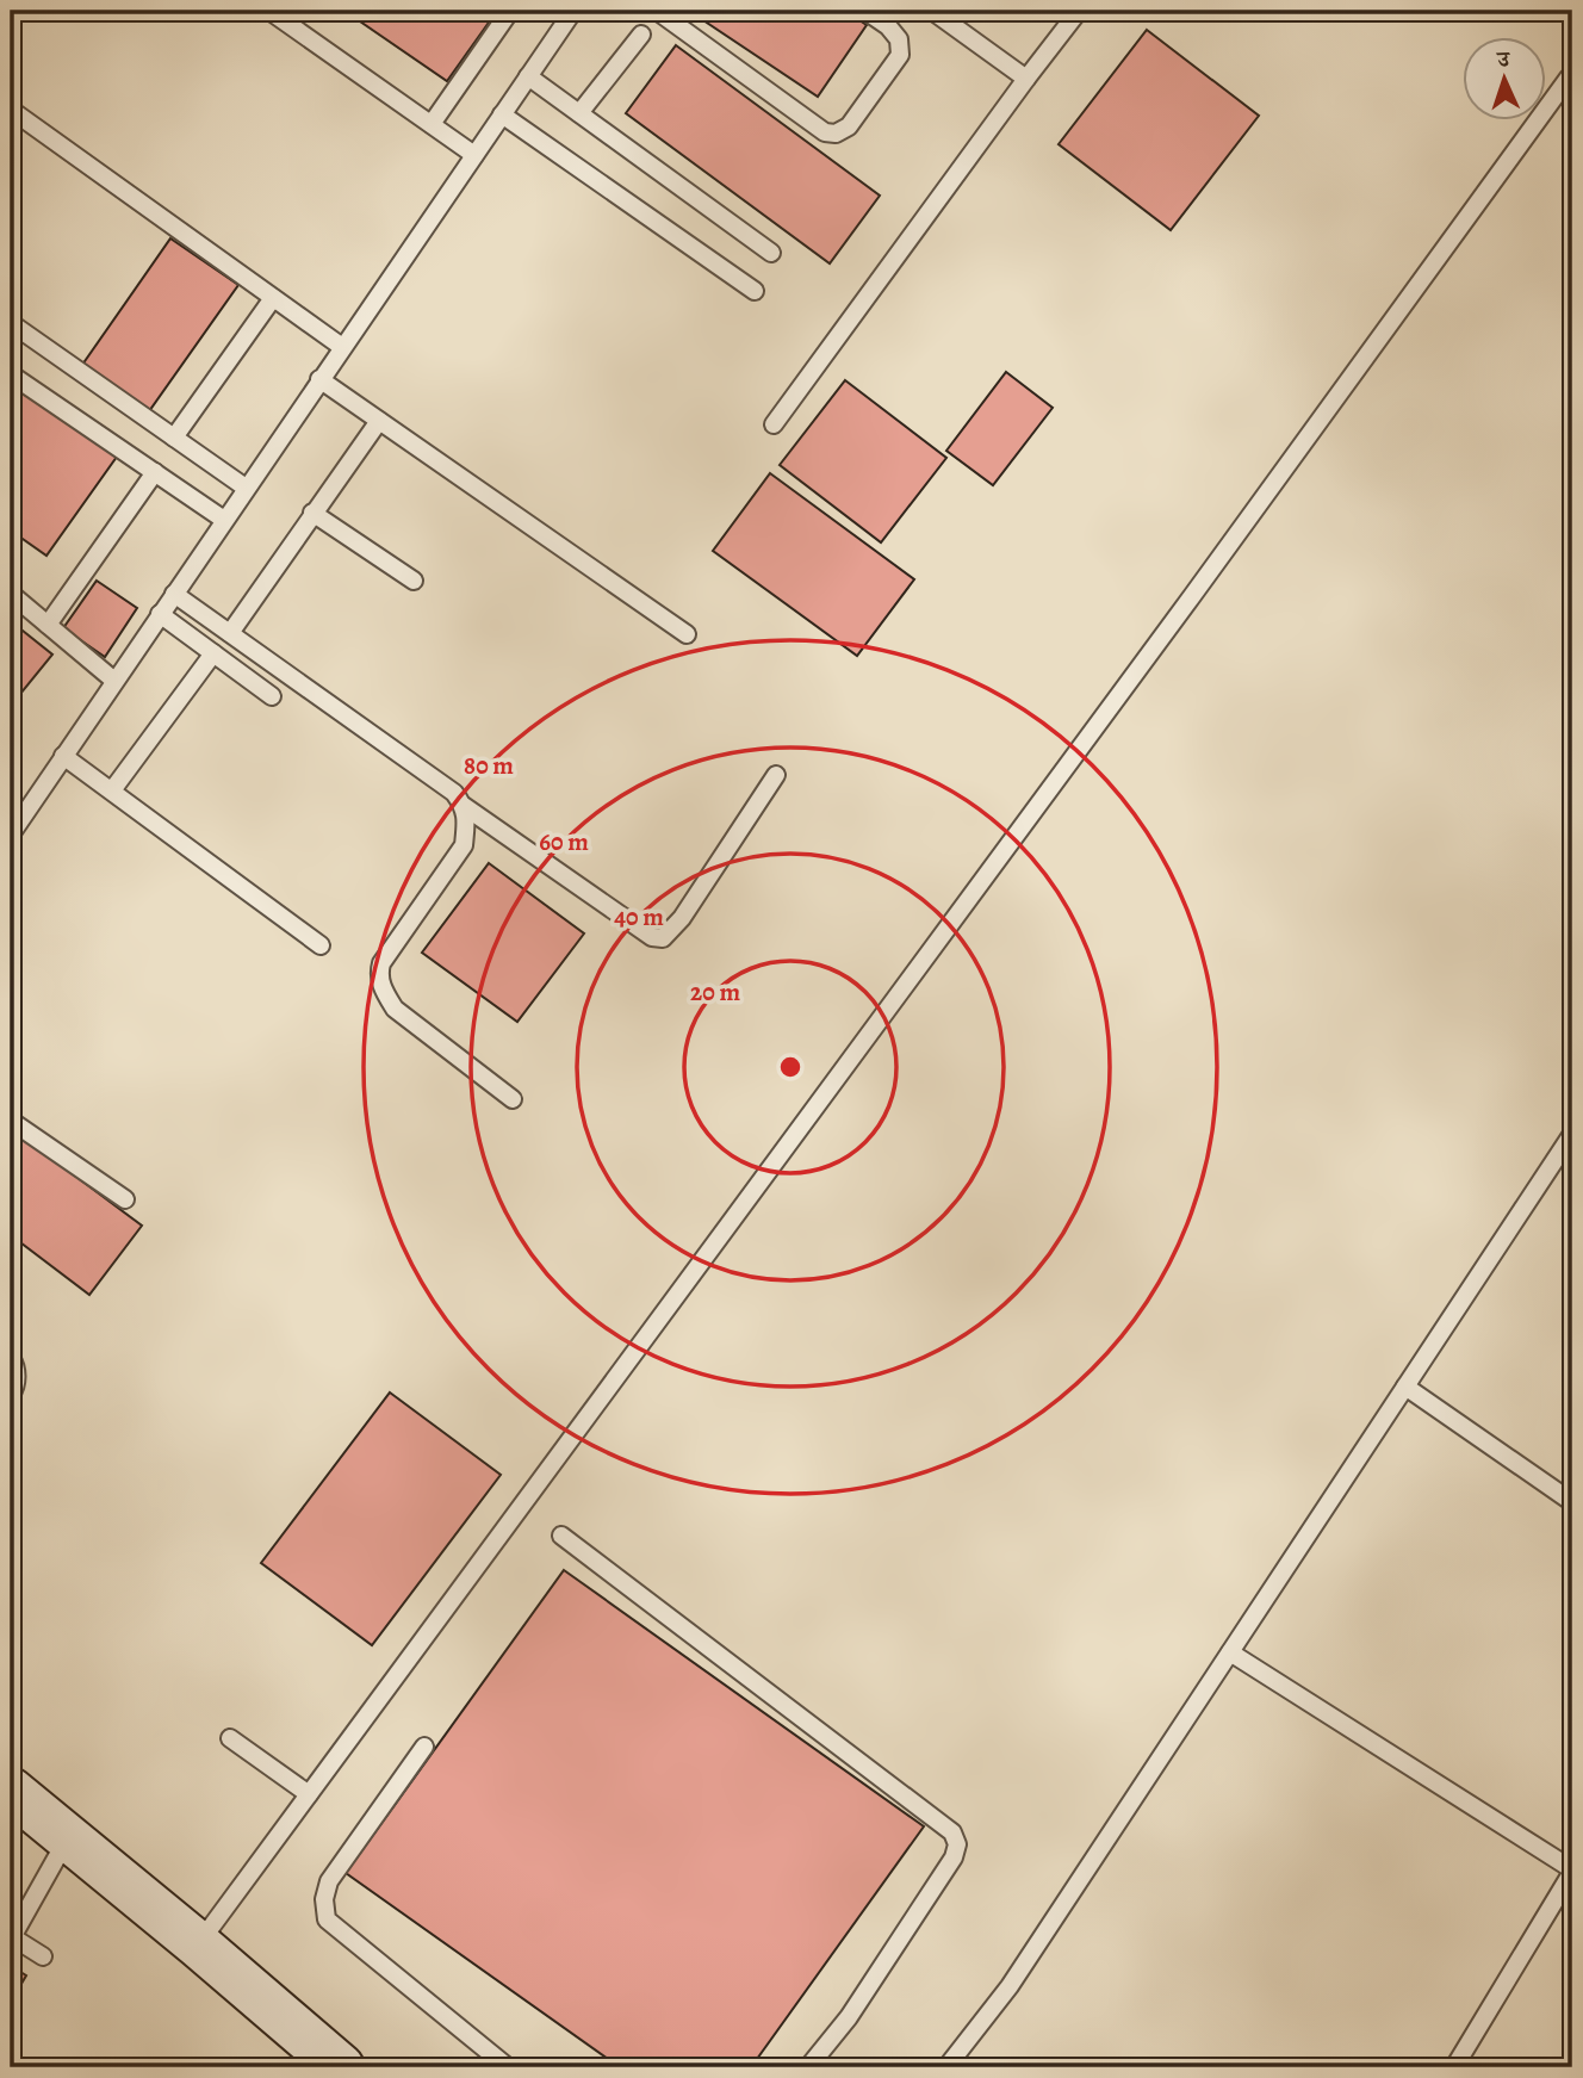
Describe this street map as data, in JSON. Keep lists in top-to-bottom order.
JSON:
{
  "north": "top",
  "rings": [
    "80 m",
    "60 m",
    "40 m",
    "20 m"
  ]
}
